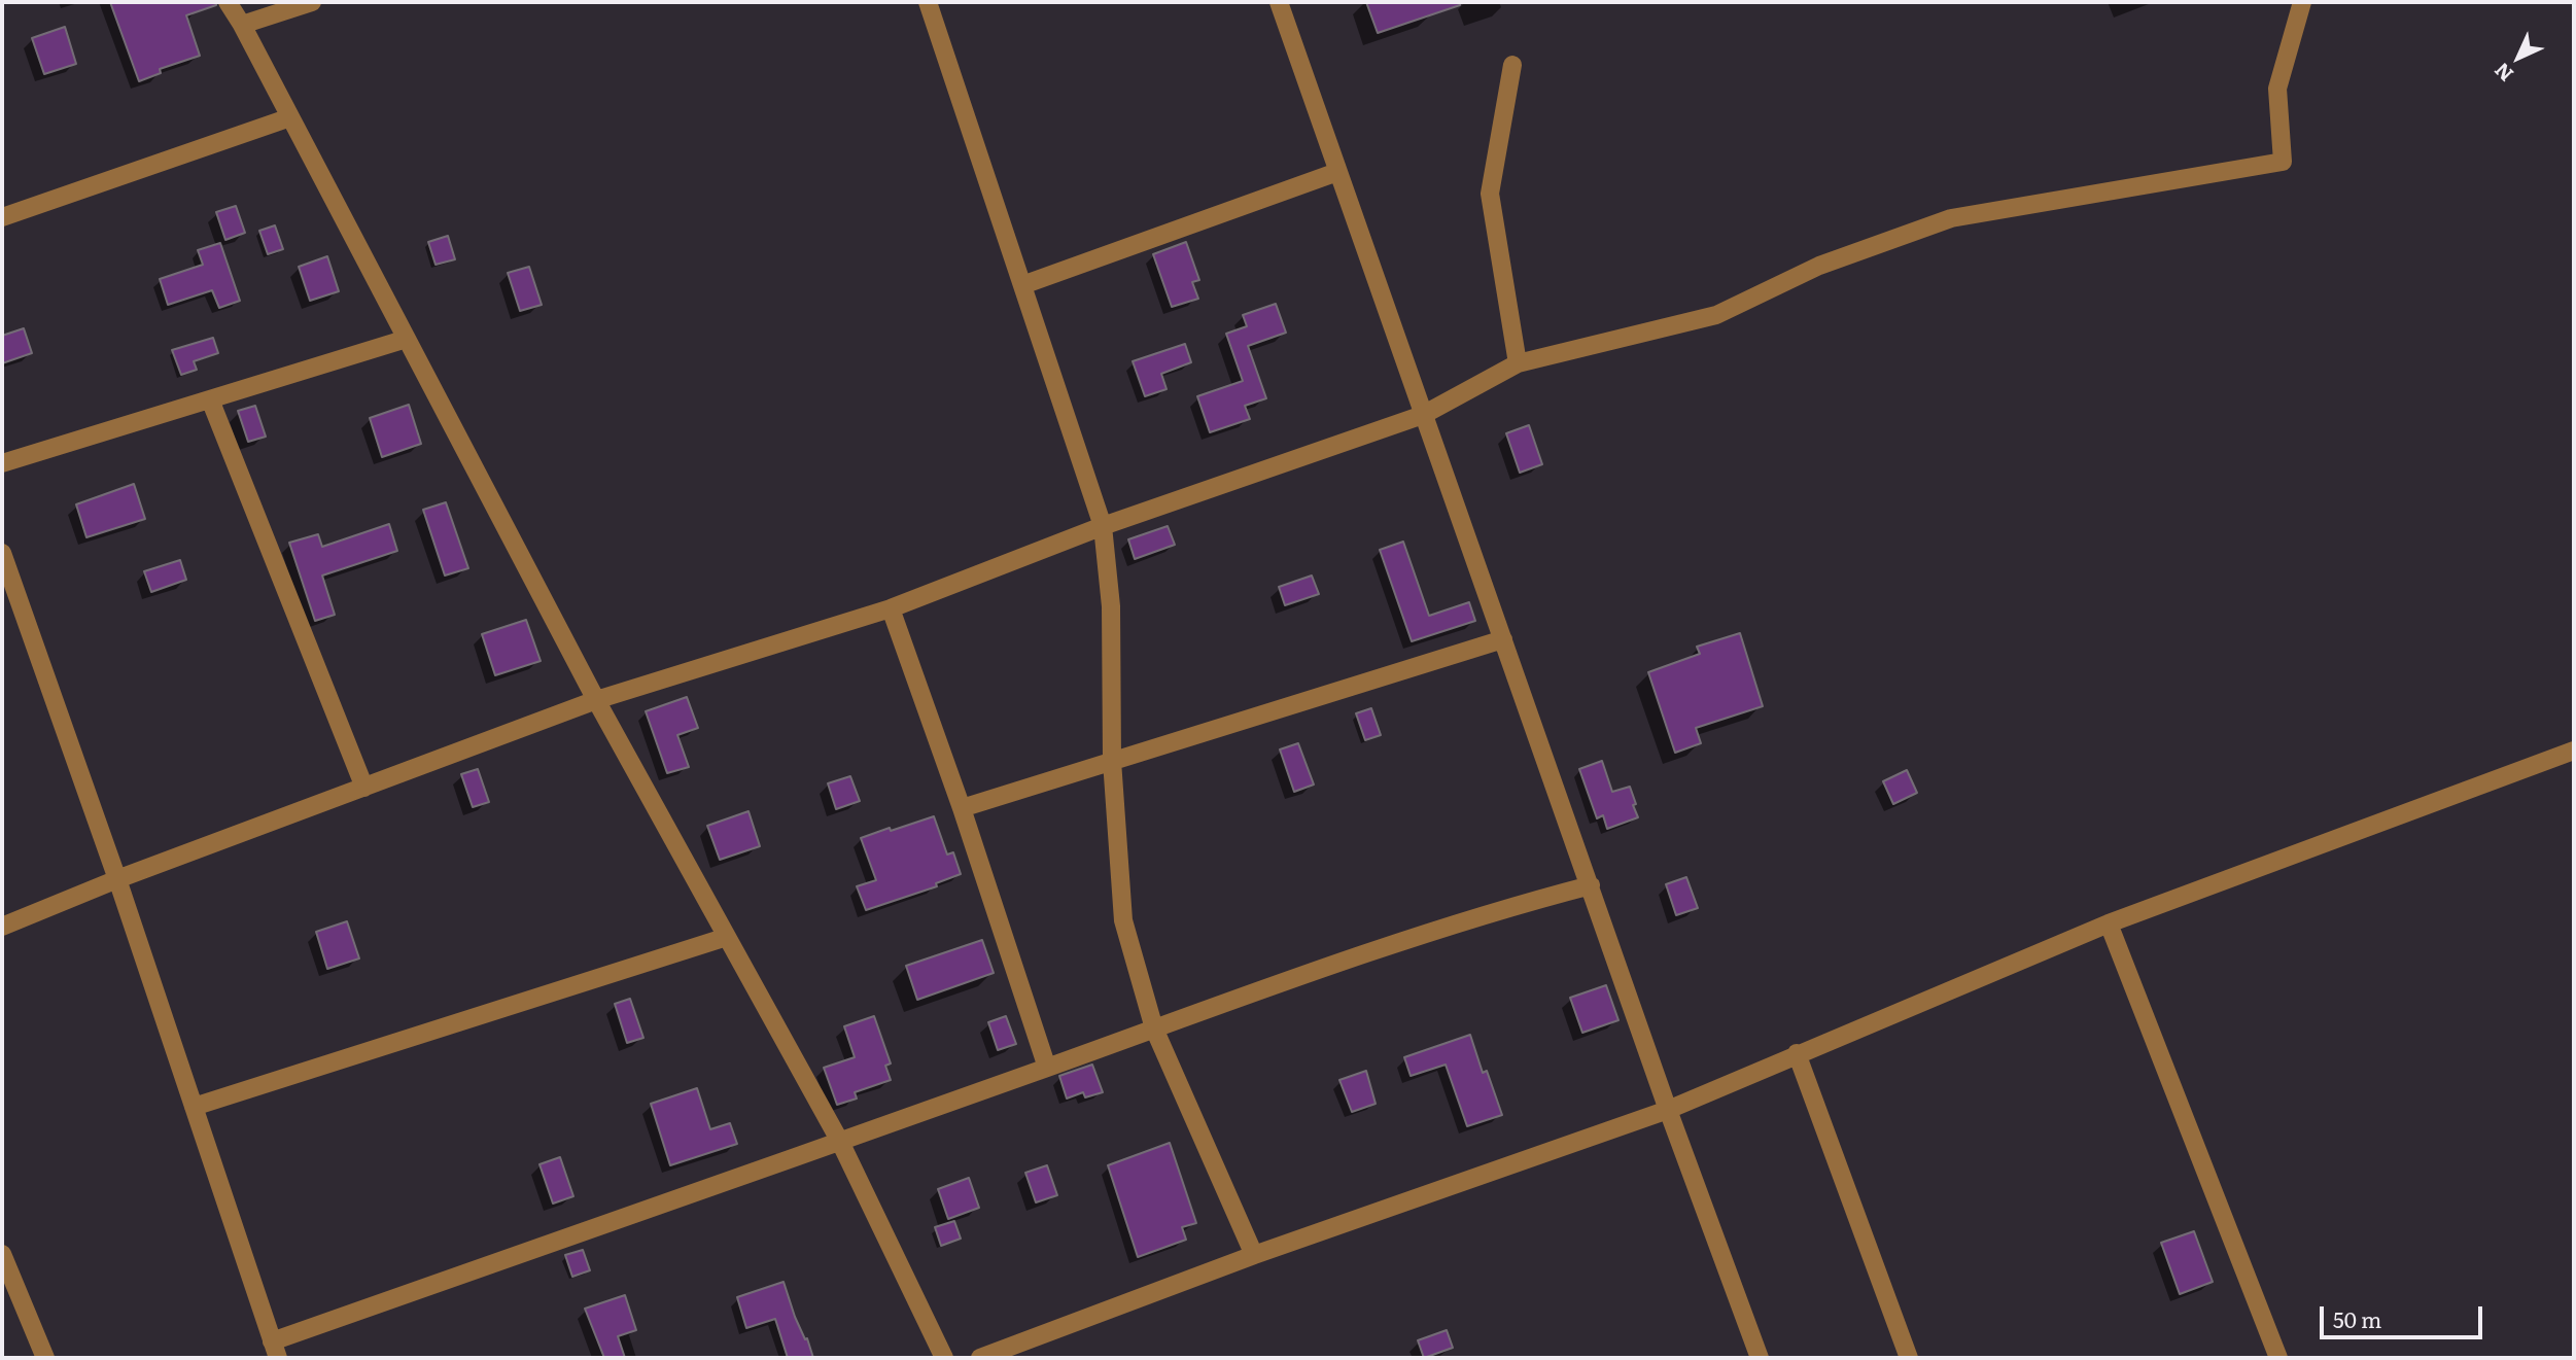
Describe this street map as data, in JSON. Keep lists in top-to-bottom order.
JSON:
{
  "scale_bar": "50 m",
  "north": "bottom left"
}
